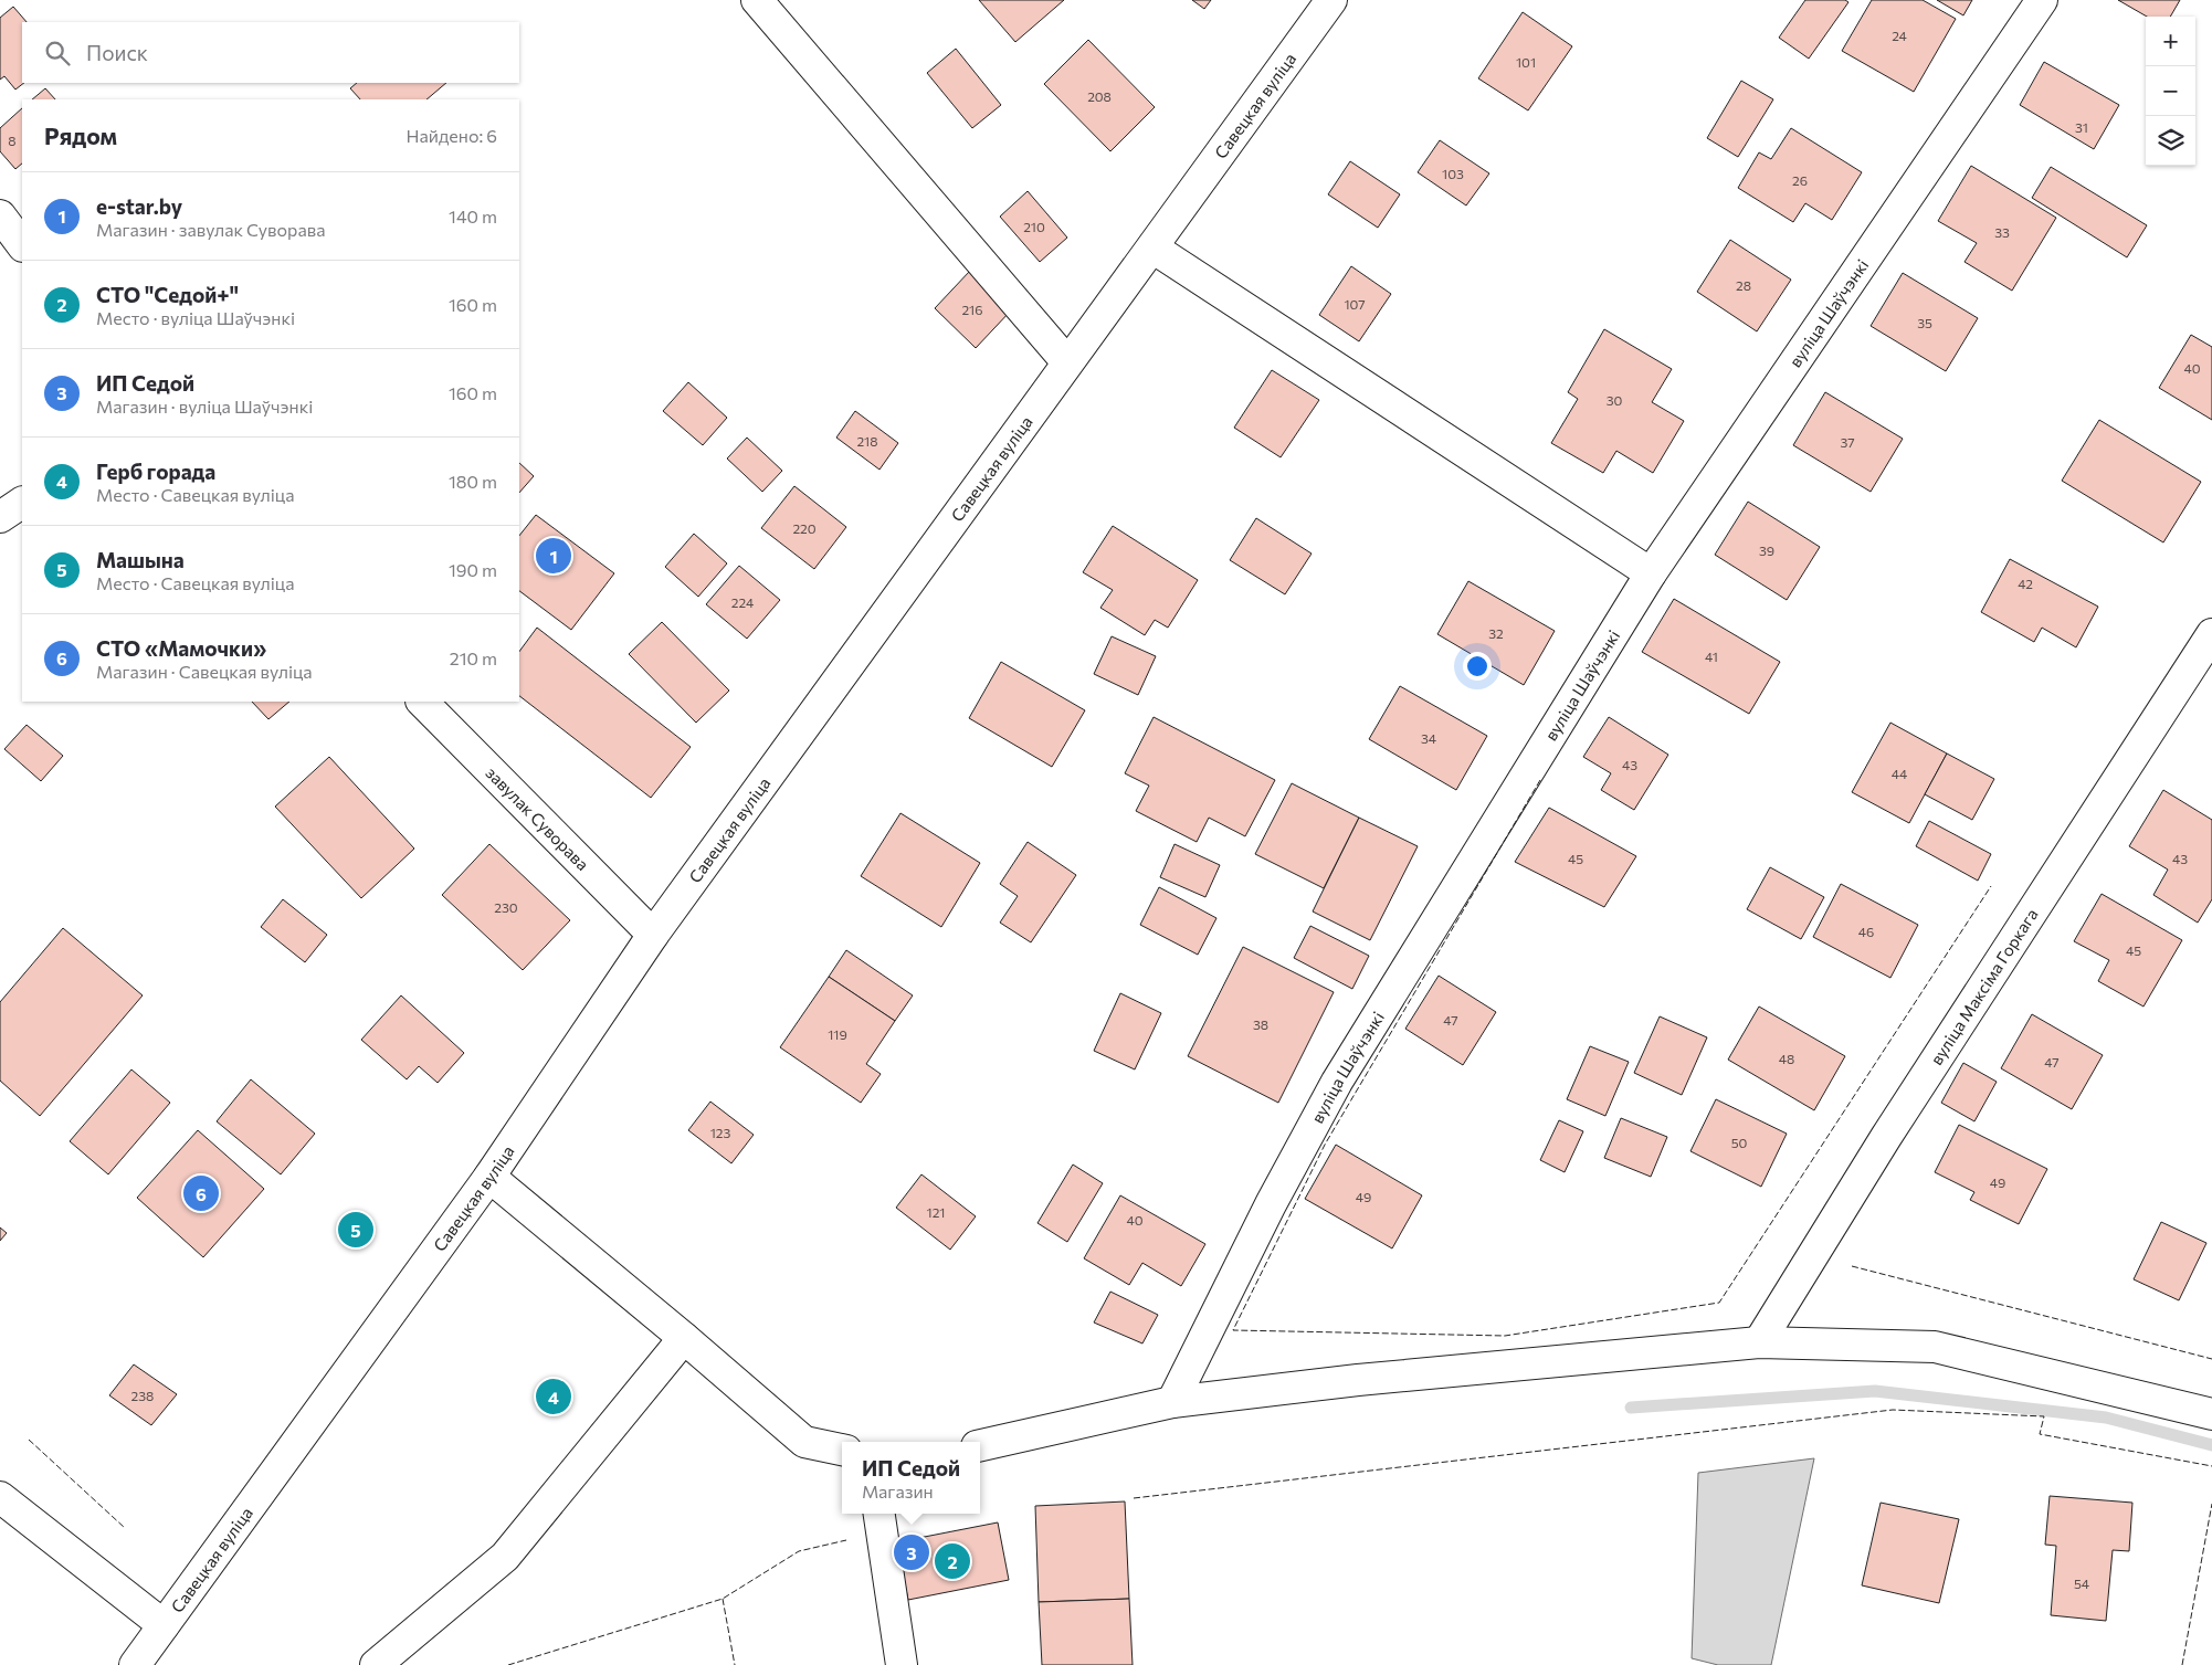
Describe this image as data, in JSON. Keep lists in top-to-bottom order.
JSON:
{
  "streets": {
    "street": [
      "Савецкая вуліца",
      "вуліца Шаўчэнкі",
      "завулак Суворава",
      "вуліца Максіма Горкага"
    ]
  },
  "crossings": [
    ["Савецкая вуліца", "завулак Суворава"]
  ],
  "house_numbers": [
    "24",
    "101",
    "208",
    "31",
    "8",
    "103",
    "26",
    "210",
    "33",
    "28",
    "107",
    "216",
    "35",
    "40",
    "30",
    "218",
    "37",
    "220",
    "39",
    "42",
    "224",
    "32",
    "41",
    "34",
    "43",
    "44",
    "45",
    "43",
    "230",
    "46",
    "45",
    "47",
    "38",
    "119",
    "48",
    "47",
    "123",
    "50",
    "49",
    "49",
    "121",
    "40",
    "238",
    "54"
  ],
  "page": {
    "map_buttons": ["+", "−"],
    "search": "Поиск",
    "heading": ["Рядом", "Найдено: 6"],
    "list": [
      {
        "mark": "1",
        "name": "e-star.by",
        "note": "Магазин · завулак Суворава",
        "value": "140 m"
      },
      {
        "mark": "2",
        "name": "СТО \"Седой+\"",
        "note": "Место · вуліца Шаўчэнкі",
        "value": "160 m"
      },
      {
        "mark": "3",
        "name": "ИП Седой",
        "note": "Магазин · вуліца Шаўчэнкі",
        "value": "160 m"
      },
      {
        "mark": "4",
        "name": "Герб горада",
        "note": "Место · Савецкая вуліца",
        "value": "180 m"
      },
      {
        "mark": "5",
        "name": "Машына",
        "note": "Место · Савецкая вуліца",
        "value": "190 m"
      },
      {
        "mark": "6",
        "name": "СТО «Мамочки»",
        "note": "Магазин · Савецкая вуліца",
        "value": "210 m"
      }
    ],
    "pins": [
      "1",
      "6",
      "5",
      "4",
      "3",
      "2"
    ],
    "popup": ["ИП Седой", "Магазин"]
  }
}
